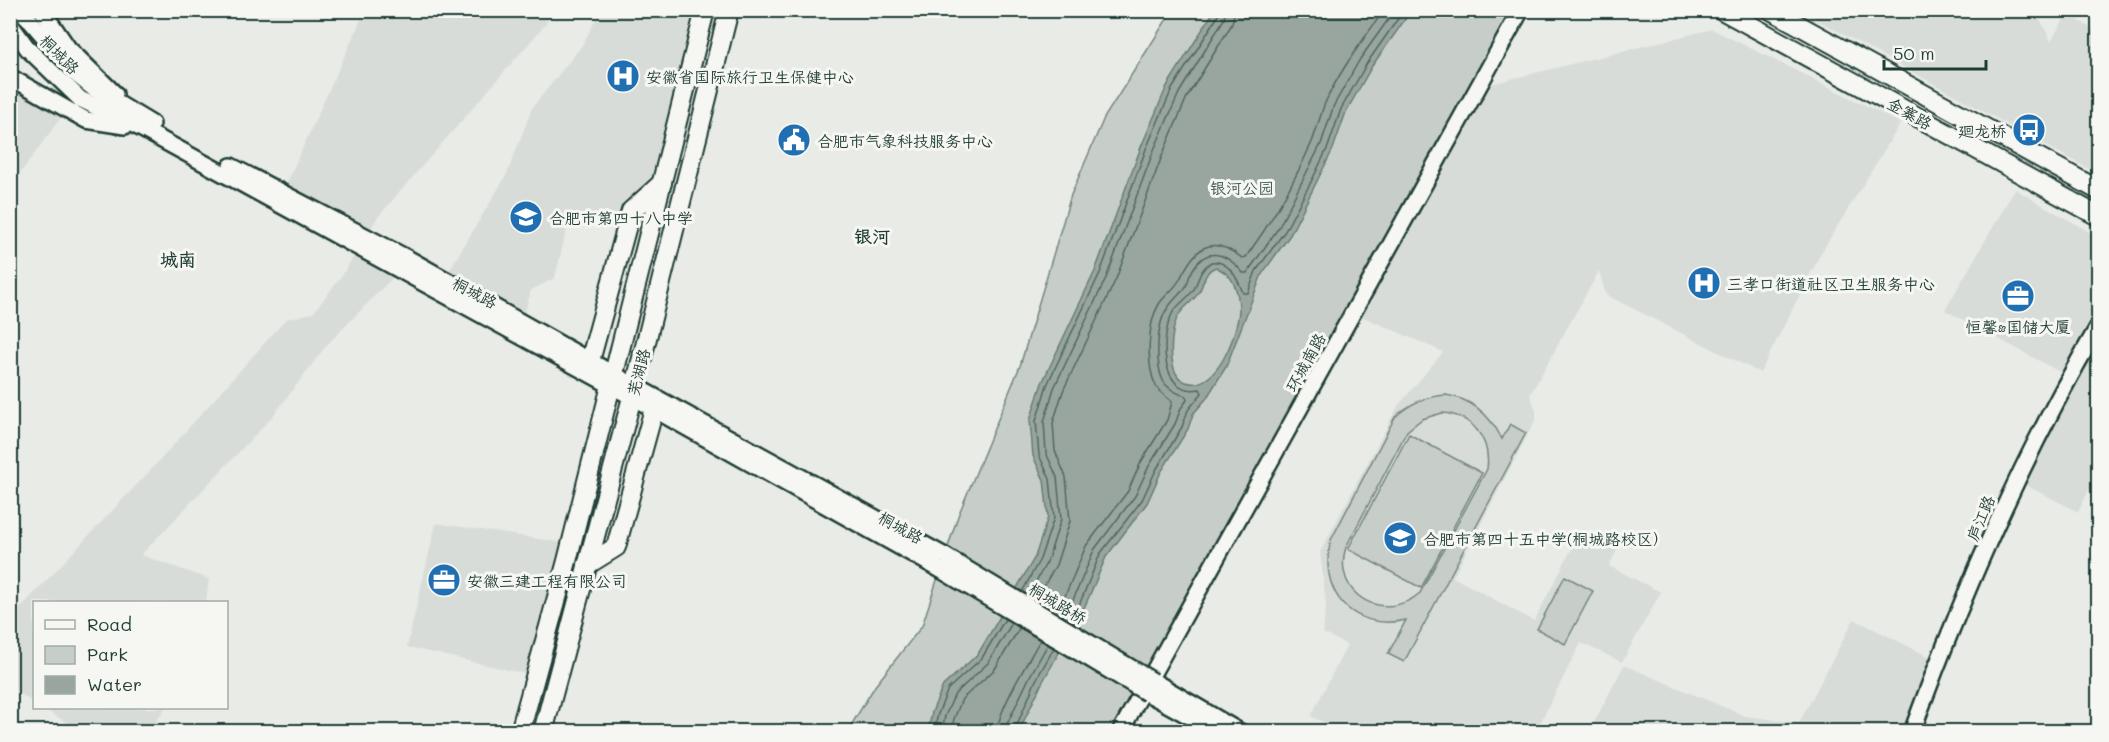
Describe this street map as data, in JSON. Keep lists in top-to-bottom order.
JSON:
{
  "streets": {
    "main road": ["金寨路", "芜湖路"],
    "street": [
      "桐城路",
      "环城南路",
      "庐江路",
      "桐城路桥"
    ]
  },
  "crossings": [
    ["桐城路", "芜湖路"],
    ["桐城路", "桐城路桥"]
  ],
  "districts": ["银河", "城南"],
  "parks": ["银河公园"],
  "places": {
    "hospital": ["安徽省国际旅行卫生保健中心", "三孝口街道社区卫生服务中心"],
    "bus stop": ["廻龙桥"],
    "public building": ["合肥市气象科技服务中心"],
    "school or university": ["合肥市第四十八中学", "合肥市第四十五中学(桐城路校区）"],
    "office": ["恒馨•国储大厦", "安徽三建工程有限公司"]
  },
  "legend": ["Road", "Park", "Water"],
  "scale_bar": "50 m"
}
